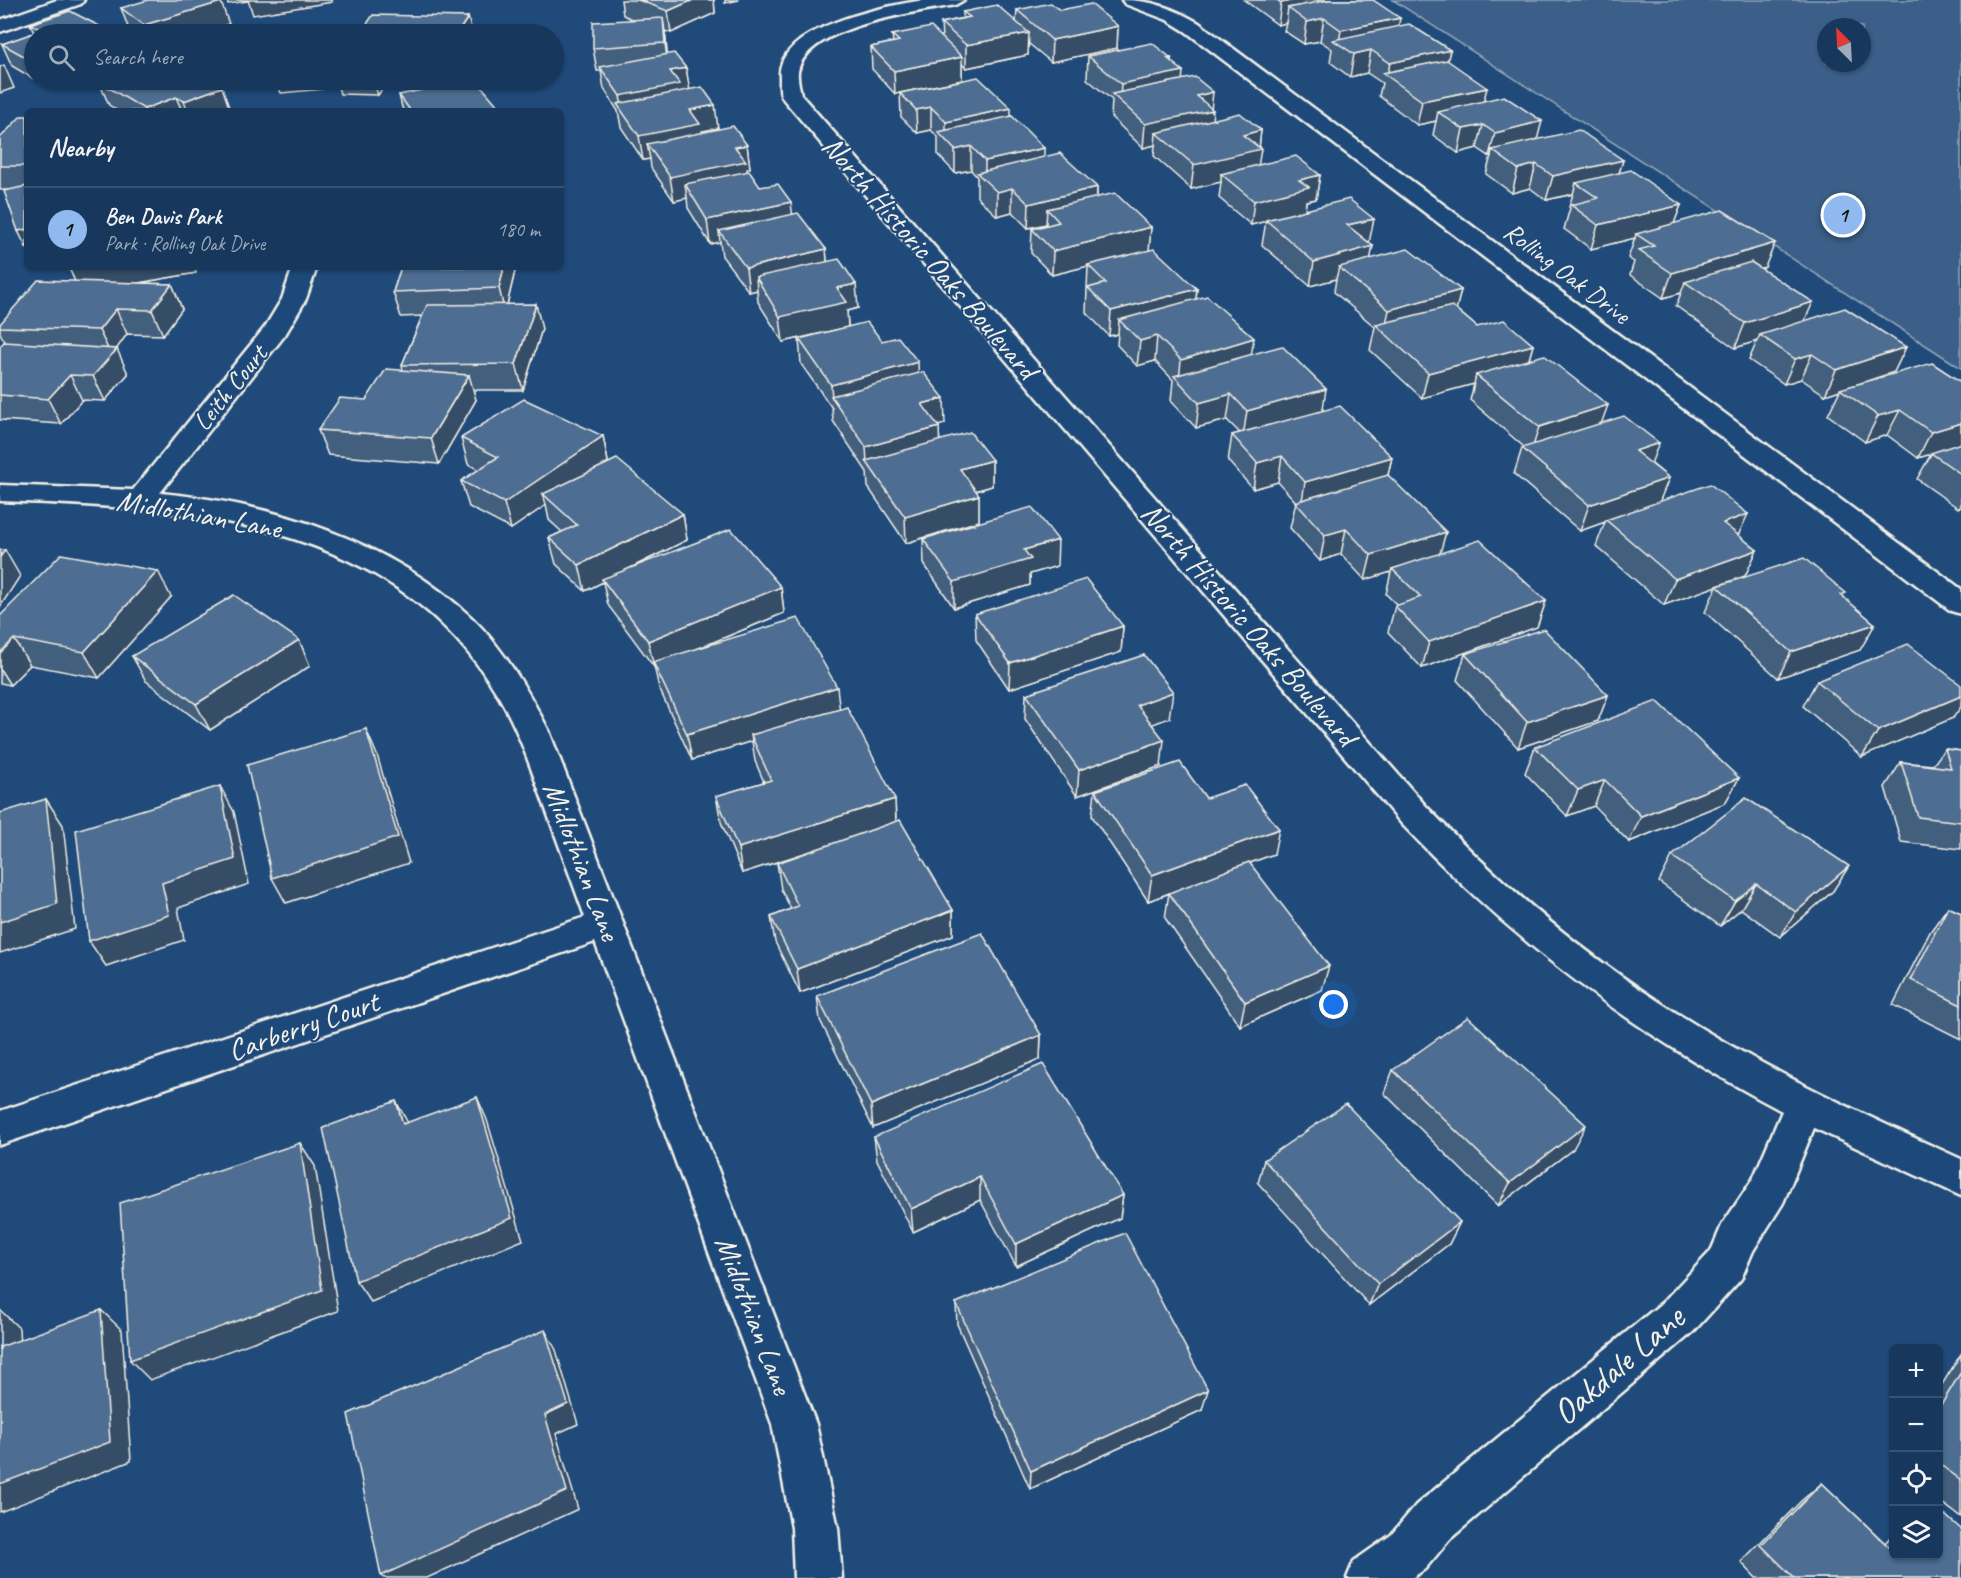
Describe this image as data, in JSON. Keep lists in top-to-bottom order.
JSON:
{
  "streets": {
    "street": [
      "North Historic Oaks Boulevard",
      "Rolling Oak Drive",
      "Leith Court",
      "Midlothian Lane",
      "Carberry Court",
      "Oakdale Lane"
    ]
  },
  "crossings": [
    ["North Historic Oaks Boulevard", "Oakdale Lane"],
    ["Leith Court", "Midlothian Lane"],
    ["Midlothian Lane", "Carberry Court"]
  ],
  "north": "top left",
  "page": {
    "search": "Search here",
    "heading": "Nearby",
    "list": [
      {
        "mark": "1",
        "name": "Ben Davis Park",
        "note": "Park · Rolling Oak Drive",
        "value": "180 m"
      }
    ],
    "pins": "1",
    "map_buttons": ["+", "−"]
  }
}
